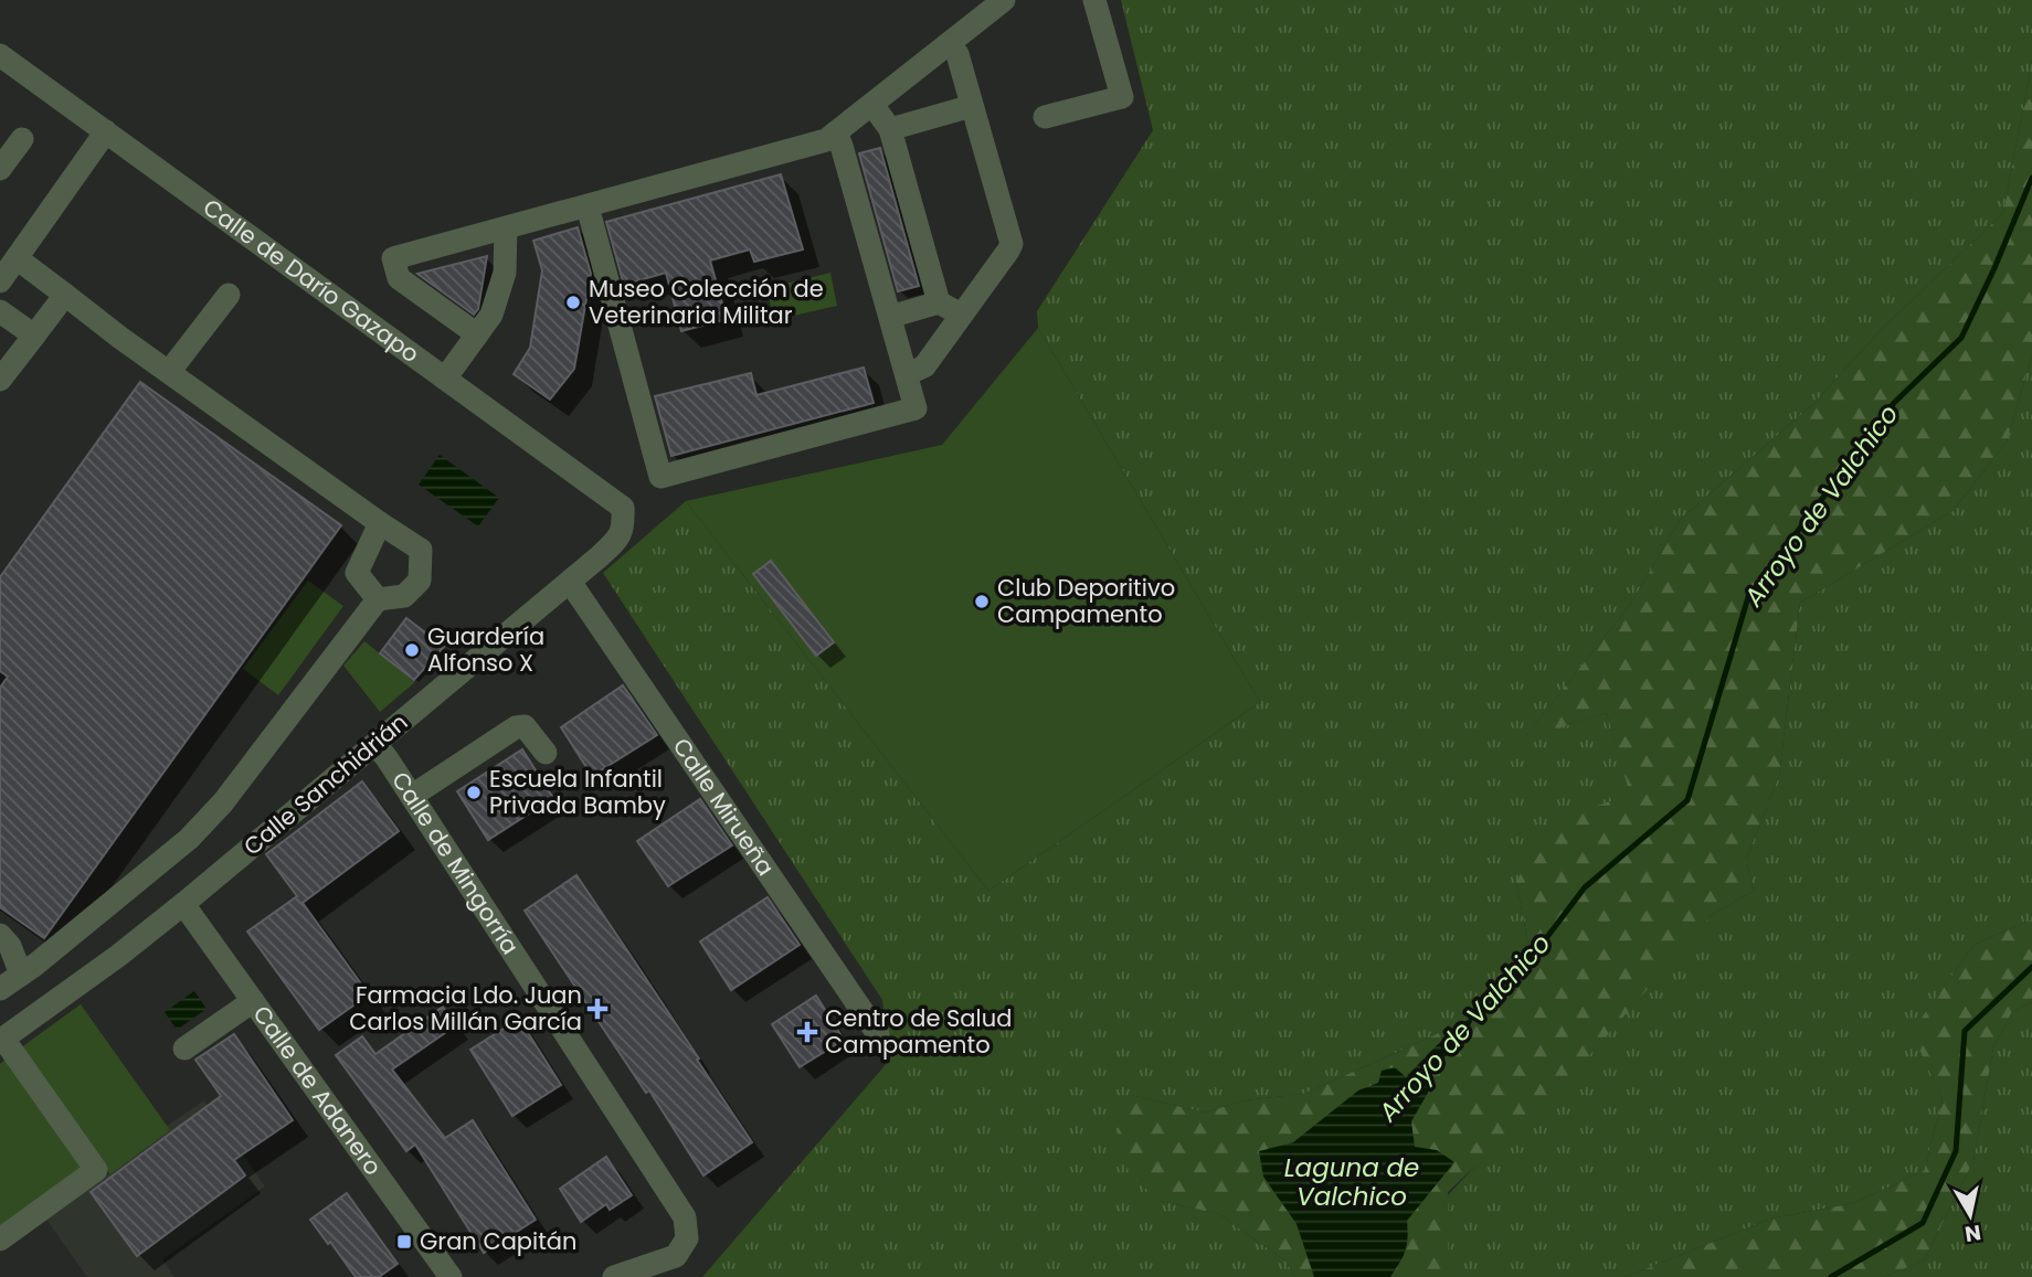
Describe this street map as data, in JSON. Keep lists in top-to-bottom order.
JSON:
{
  "streets": {
    "street": [
      "Calle de Darío Gazapo",
      "Calle Sanchidrián",
      "Calle Mirueña",
      "Calle de Mingorría",
      "Calle de Adanero"
    ]
  },
  "crossings": [
    ["Calle de Darío Gazapo", "Calle Sanchidrián"],
    ["Calle Sanchidrián", "Calle Mirueña"],
    ["Calle Sanchidrián", "Calle de Mingorría"],
    ["Calle Sanchidrián", "Calle de Adanero"]
  ],
  "water": ["Arroyo de Valchico", "Laguna de Valchico"],
  "places": {
    "other": [
      "Museo Colección de Veterinaria Militar",
      "Club Deporitivo Campamento",
      "Guardería Alfonso X",
      "Escuela Infantil Privada Bamby"
    ],
    "health": ["Farmacia Ldo. Juan Carlos Millán García", "Centro de Salud Campamento"],
    "transit": ["Gran Capitán"]
  },
  "north": "bottom"
}
